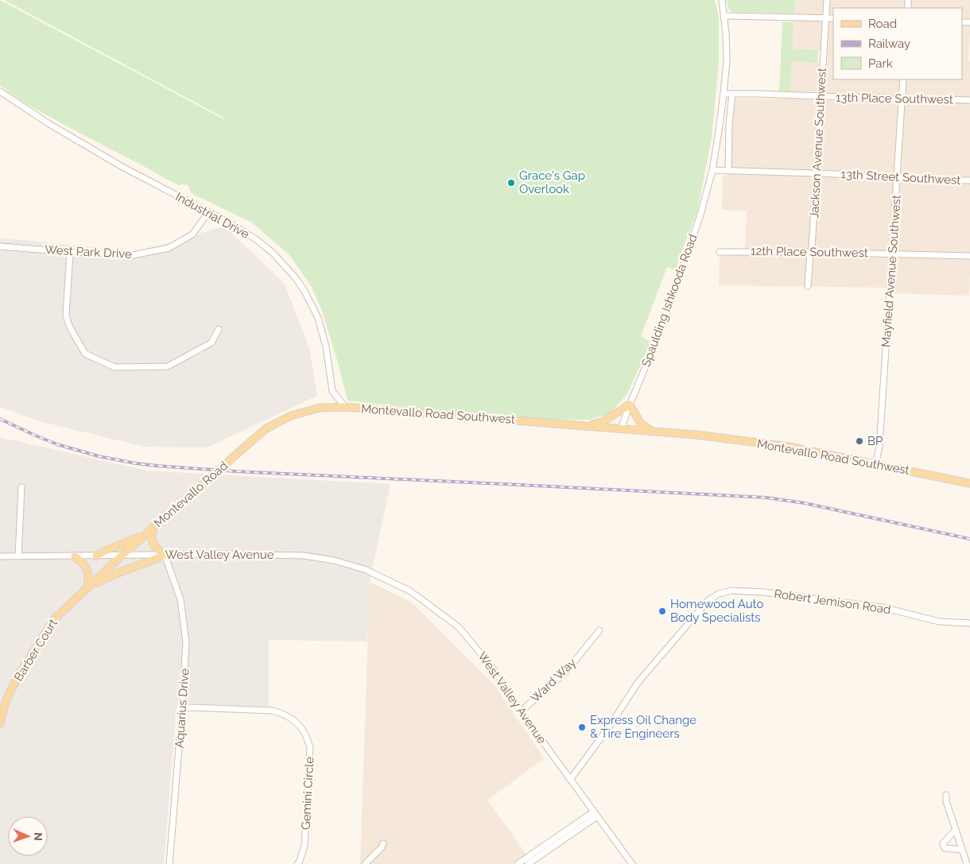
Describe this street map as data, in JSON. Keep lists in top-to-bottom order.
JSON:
{
  "streets": {
    "main road": ["Montevallo Road Southwest", "Montevallo Road", "Barber Court"],
    "street": [
      "13th Place Southwest",
      "Jackson Avenue Southwest",
      "13th Street Southwest",
      "Industrial Drive",
      "West Park Drive",
      "12th Place Southwest",
      "Mayfield Avenue Southwest",
      "Spaulding Ishkooda Road",
      "West Valley Avenue",
      "Robert Jemison Road",
      "Ward Way",
      "Aquarius Drive",
      "Gemini Circle"
    ]
  },
  "crossings": [
    ["13th Place Southwest", "Jackson Avenue Southwest"],
    ["13th Place Southwest", "Mayfield Avenue Southwest"],
    ["13th Place Southwest", "Spaulding Ishkooda Road"],
    ["Jackson Avenue Southwest", "13th Street Southwest"],
    ["Jackson Avenue Southwest", "12th Place Southwest"],
    ["13th Street Southwest", "Mayfield Avenue Southwest"],
    ["13th Street Southwest", "Spaulding Ishkooda Road"],
    ["Industrial Drive", "West Park Drive"],
    ["Industrial Drive", "Montevallo Road Southwest"],
    ["12th Place Southwest", "Mayfield Avenue Southwest"],
    ["Mayfield Avenue Southwest", "Montevallo Road Southwest"],
    ["Spaulding Ishkooda Road", "Montevallo Road Southwest"],
    ["Montevallo Road Southwest", "Montevallo Road"],
    ["Montevallo Road", "West Valley Avenue"],
    ["Montevallo Road", "Barber Court"],
    ["West Valley Avenue", "Robert Jemison Road"],
    ["West Valley Avenue", "Barber Court"],
    ["West Valley Avenue", "Ward Way"],
    ["West Valley Avenue", "Aquarius Drive"],
    ["Aquarius Drive", "Gemini Circle"]
  ],
  "places": [
    "Grace's Gap Overlook",
    "BP",
    "Homewood Auto Body Specialists",
    "Express Oil Change & Tire Engineers"
  ],
  "legend": ["Road", "Railway", "Park"],
  "north": "right"
}
